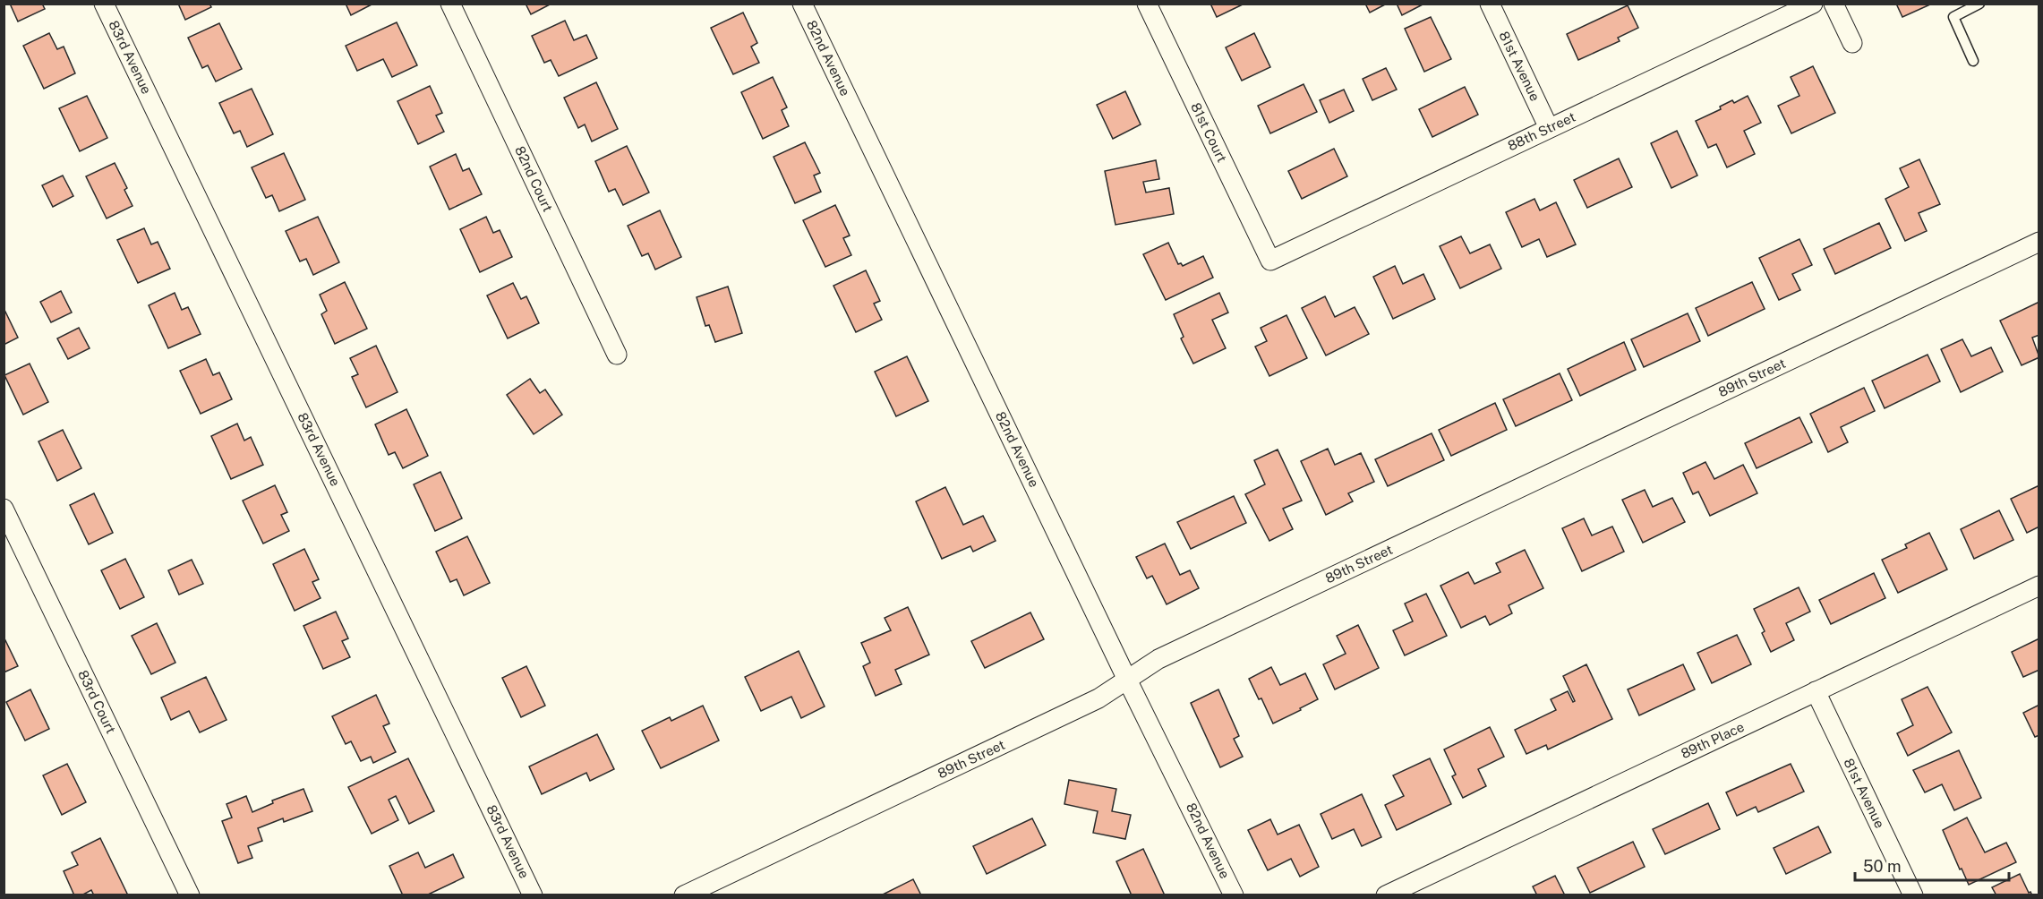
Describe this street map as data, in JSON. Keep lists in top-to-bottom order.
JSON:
{
  "streets": {
    "street": [
      "83rd Avenue",
      "82nd Avenue",
      "81st Avenue",
      "88th Street",
      "81st Court",
      "82nd Court",
      "89th Street",
      "83rd Court",
      "89th Place"
    ]
  },
  "crossings": [
    ["82nd Avenue", "89th Street"],
    ["81st Avenue", "88th Street"],
    ["81st Avenue", "89th Place"],
    ["88th Street", "81st Court"]
  ],
  "scale_bar": "50 m"
}
